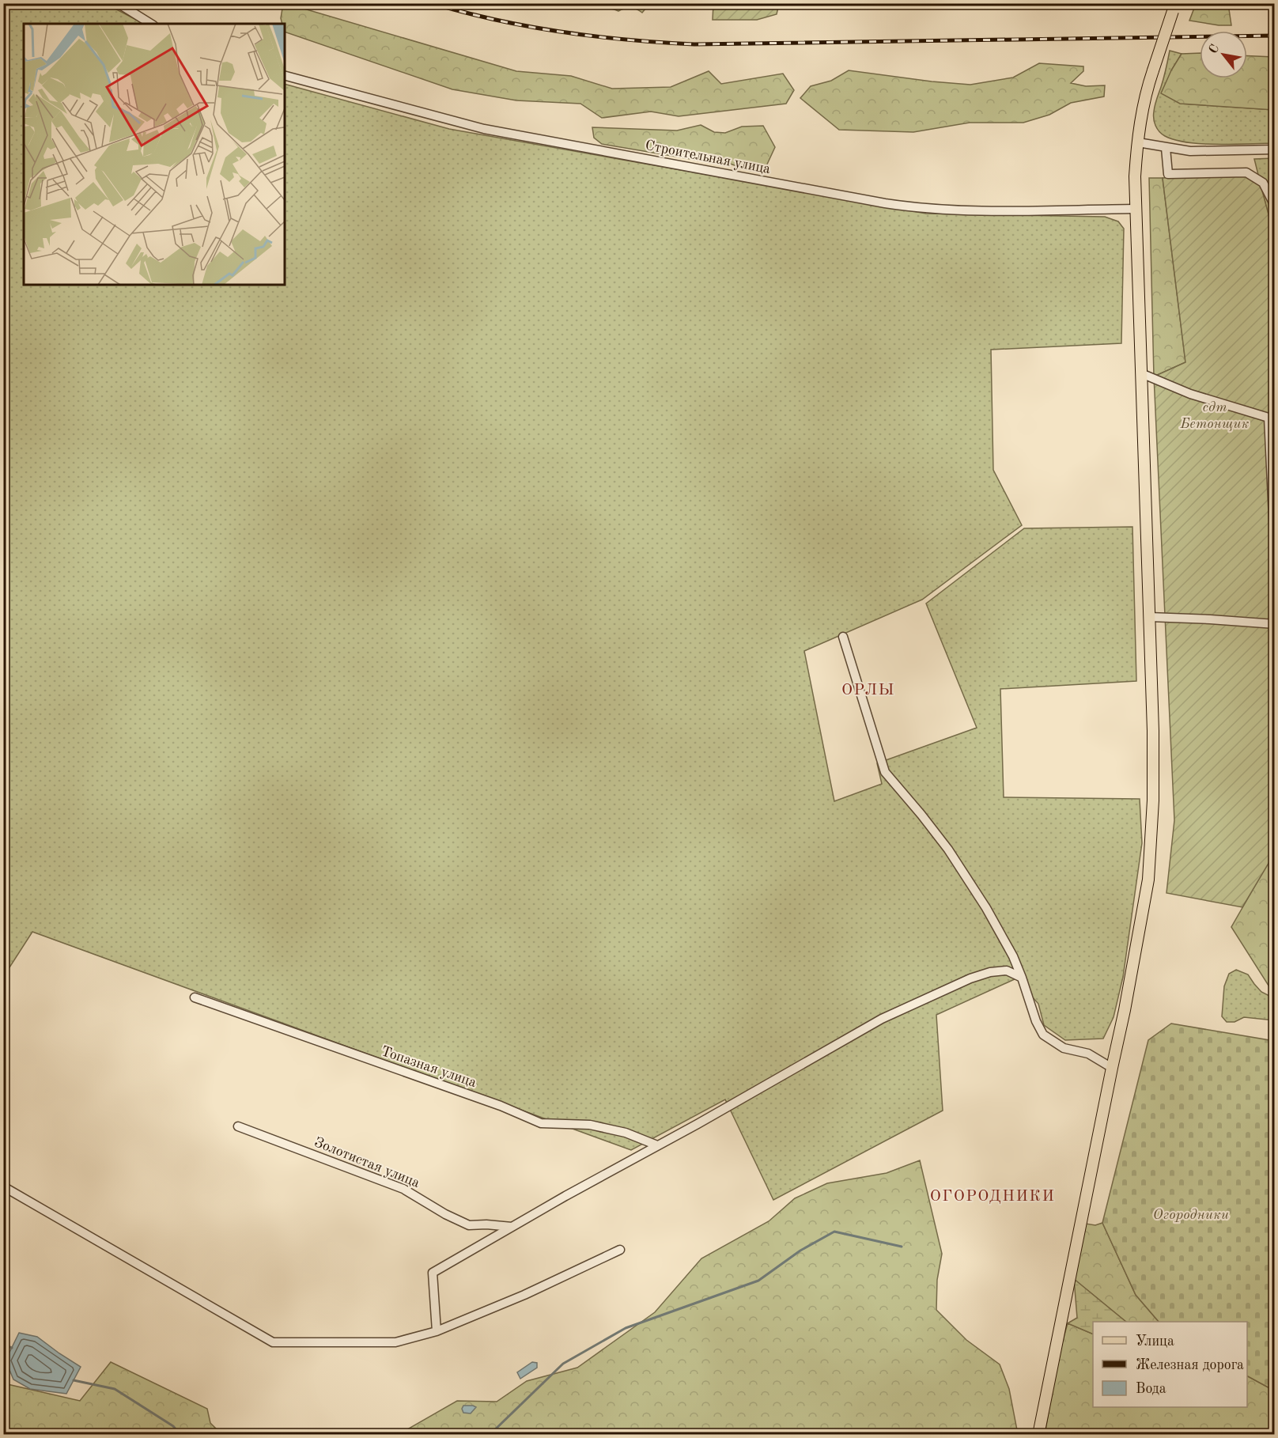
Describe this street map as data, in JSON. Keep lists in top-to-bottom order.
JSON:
{
  "streets": {
    "street": ["Строительная улица", "Топазная улица", "Золотистая улица"]
  },
  "districts": ["ОРЛЫ", "ОГОРОДНИКИ"],
  "parks": ["сдт Бетонщик", "Огородники"],
  "legend": ["Улица", "Железная дорога", "Вода"],
  "north": "top left"
}
